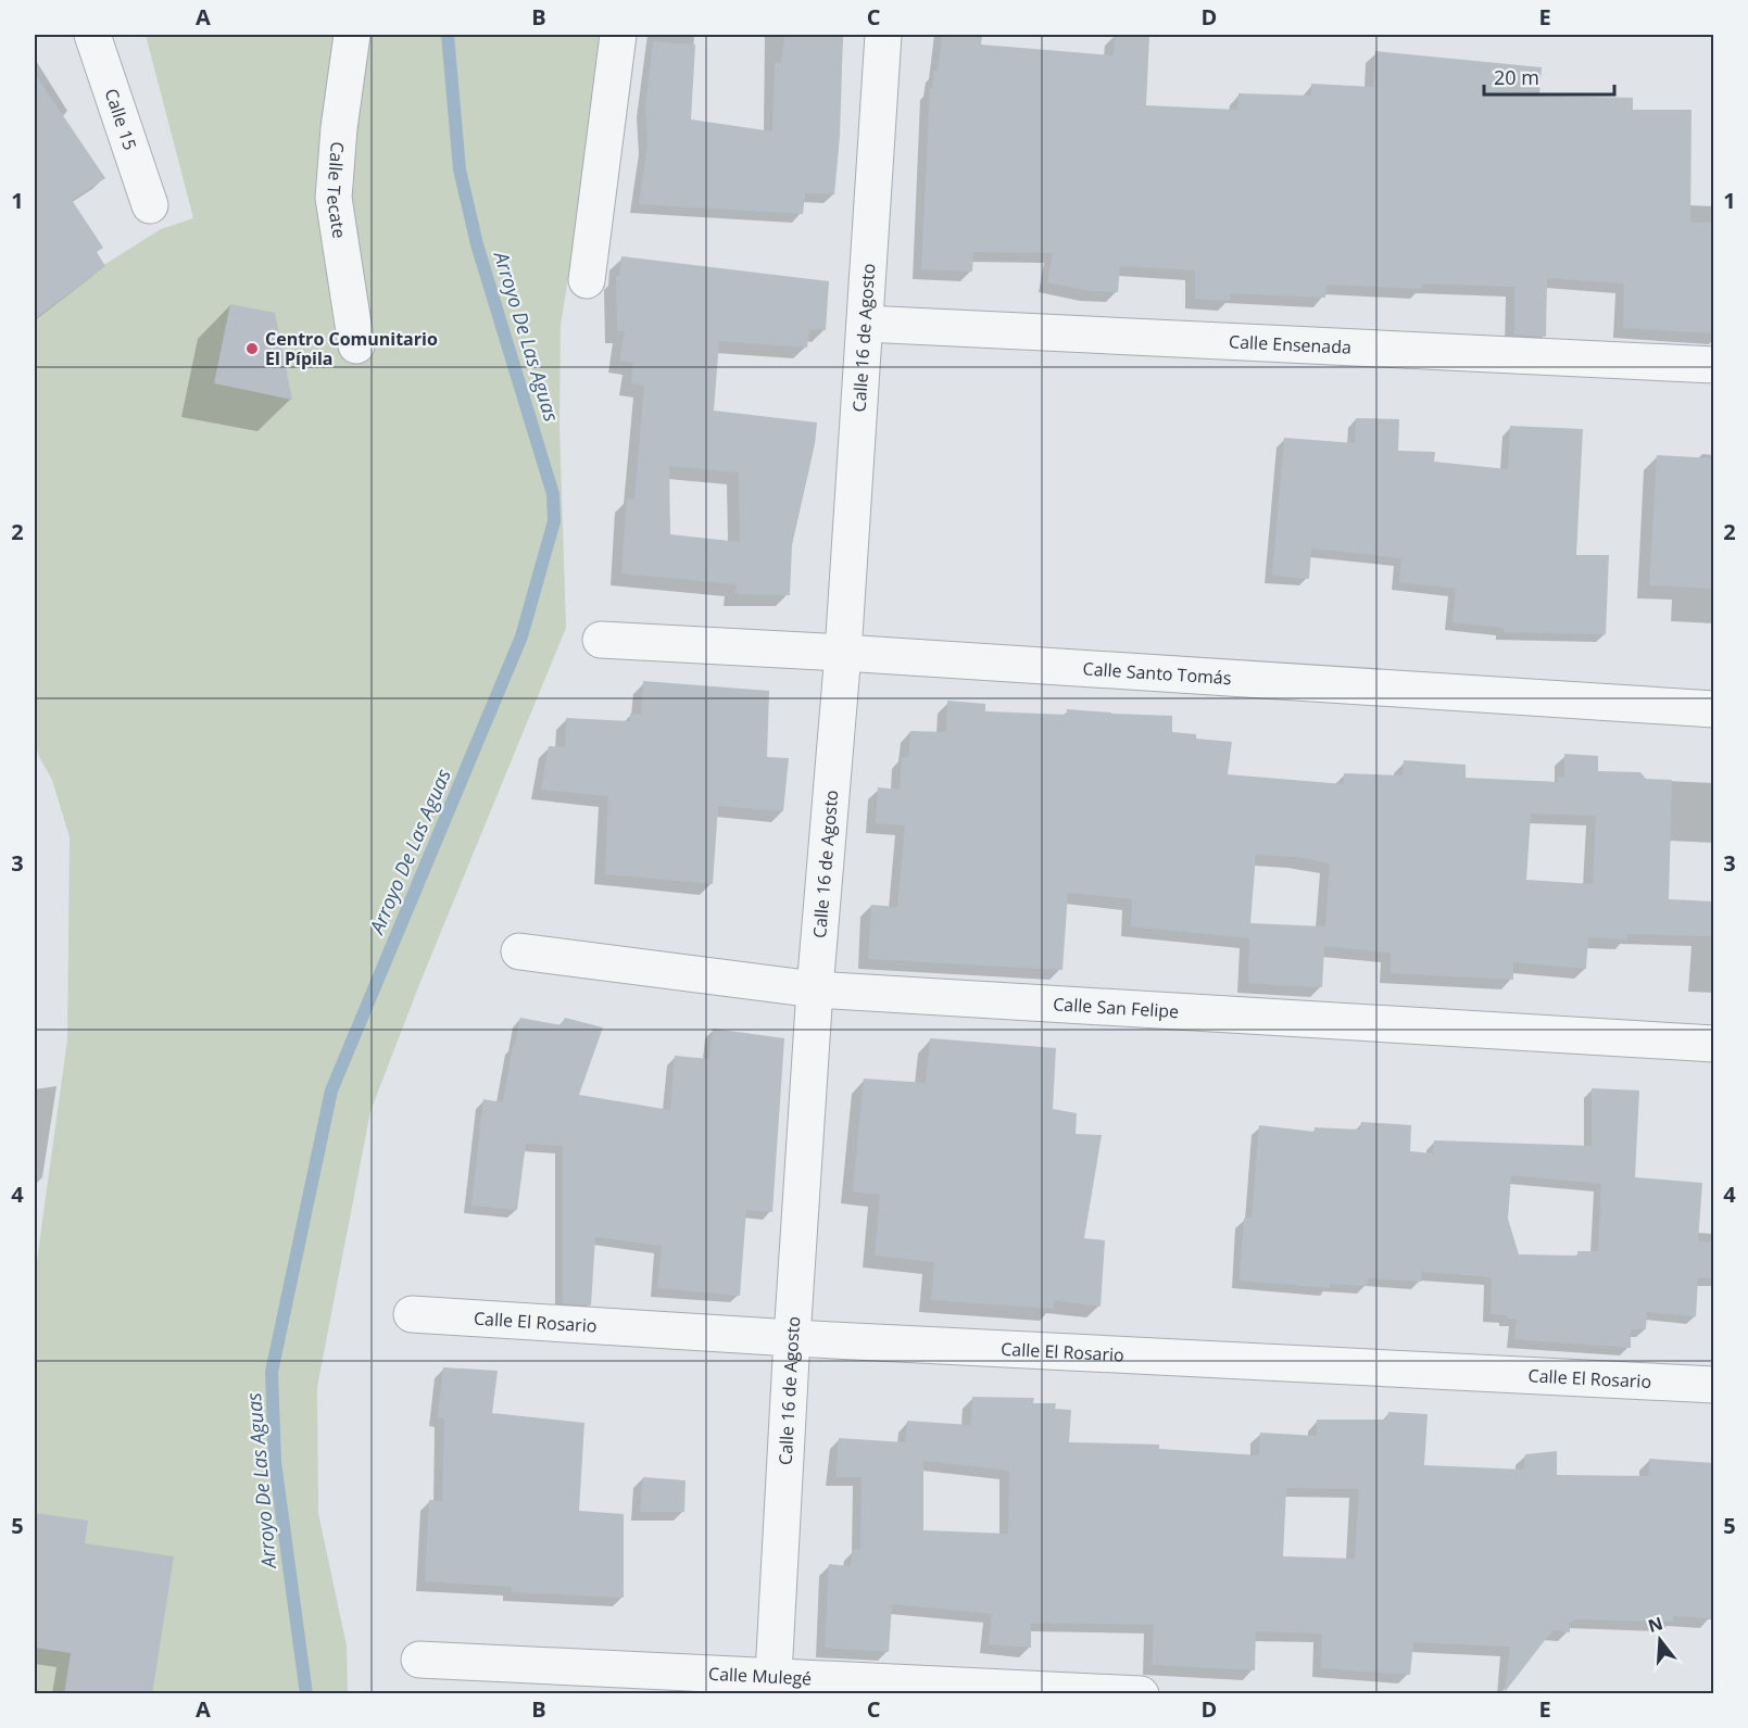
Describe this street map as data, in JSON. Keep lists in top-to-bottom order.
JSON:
{
  "streets": {
    "street": [
      "Calle 15",
      "Calle Tecate",
      "Calle 16 de Agosto",
      "Calle Ensenada",
      "Calle Santo Tomás",
      "Calle San Felipe",
      "Calle El Rosario",
      "Calle Mulegé"
    ]
  },
  "crossings": [
    ["Calle 16 de Agosto", "Calle Ensenada"],
    ["Calle 16 de Agosto", "Calle Santo Tomás"],
    ["Calle 16 de Agosto", "Calle San Felipe"],
    ["Calle 16 de Agosto", "Calle El Rosario"],
    ["Calle 16 de Agosto", "Calle Mulegé"]
  ],
  "water": ["Arroyo De Las Aguas"],
  "places": ["Centro Comunitario El Pípila"],
  "scale_bar": "20 m",
  "north": "top",
  "grid": {
    "columns": [
      "A",
      "B",
      "C",
      "D",
      "E"
    ],
    "rows": [
      "1",
      "2",
      "3",
      "4",
      "5"
    ]
  }
}
